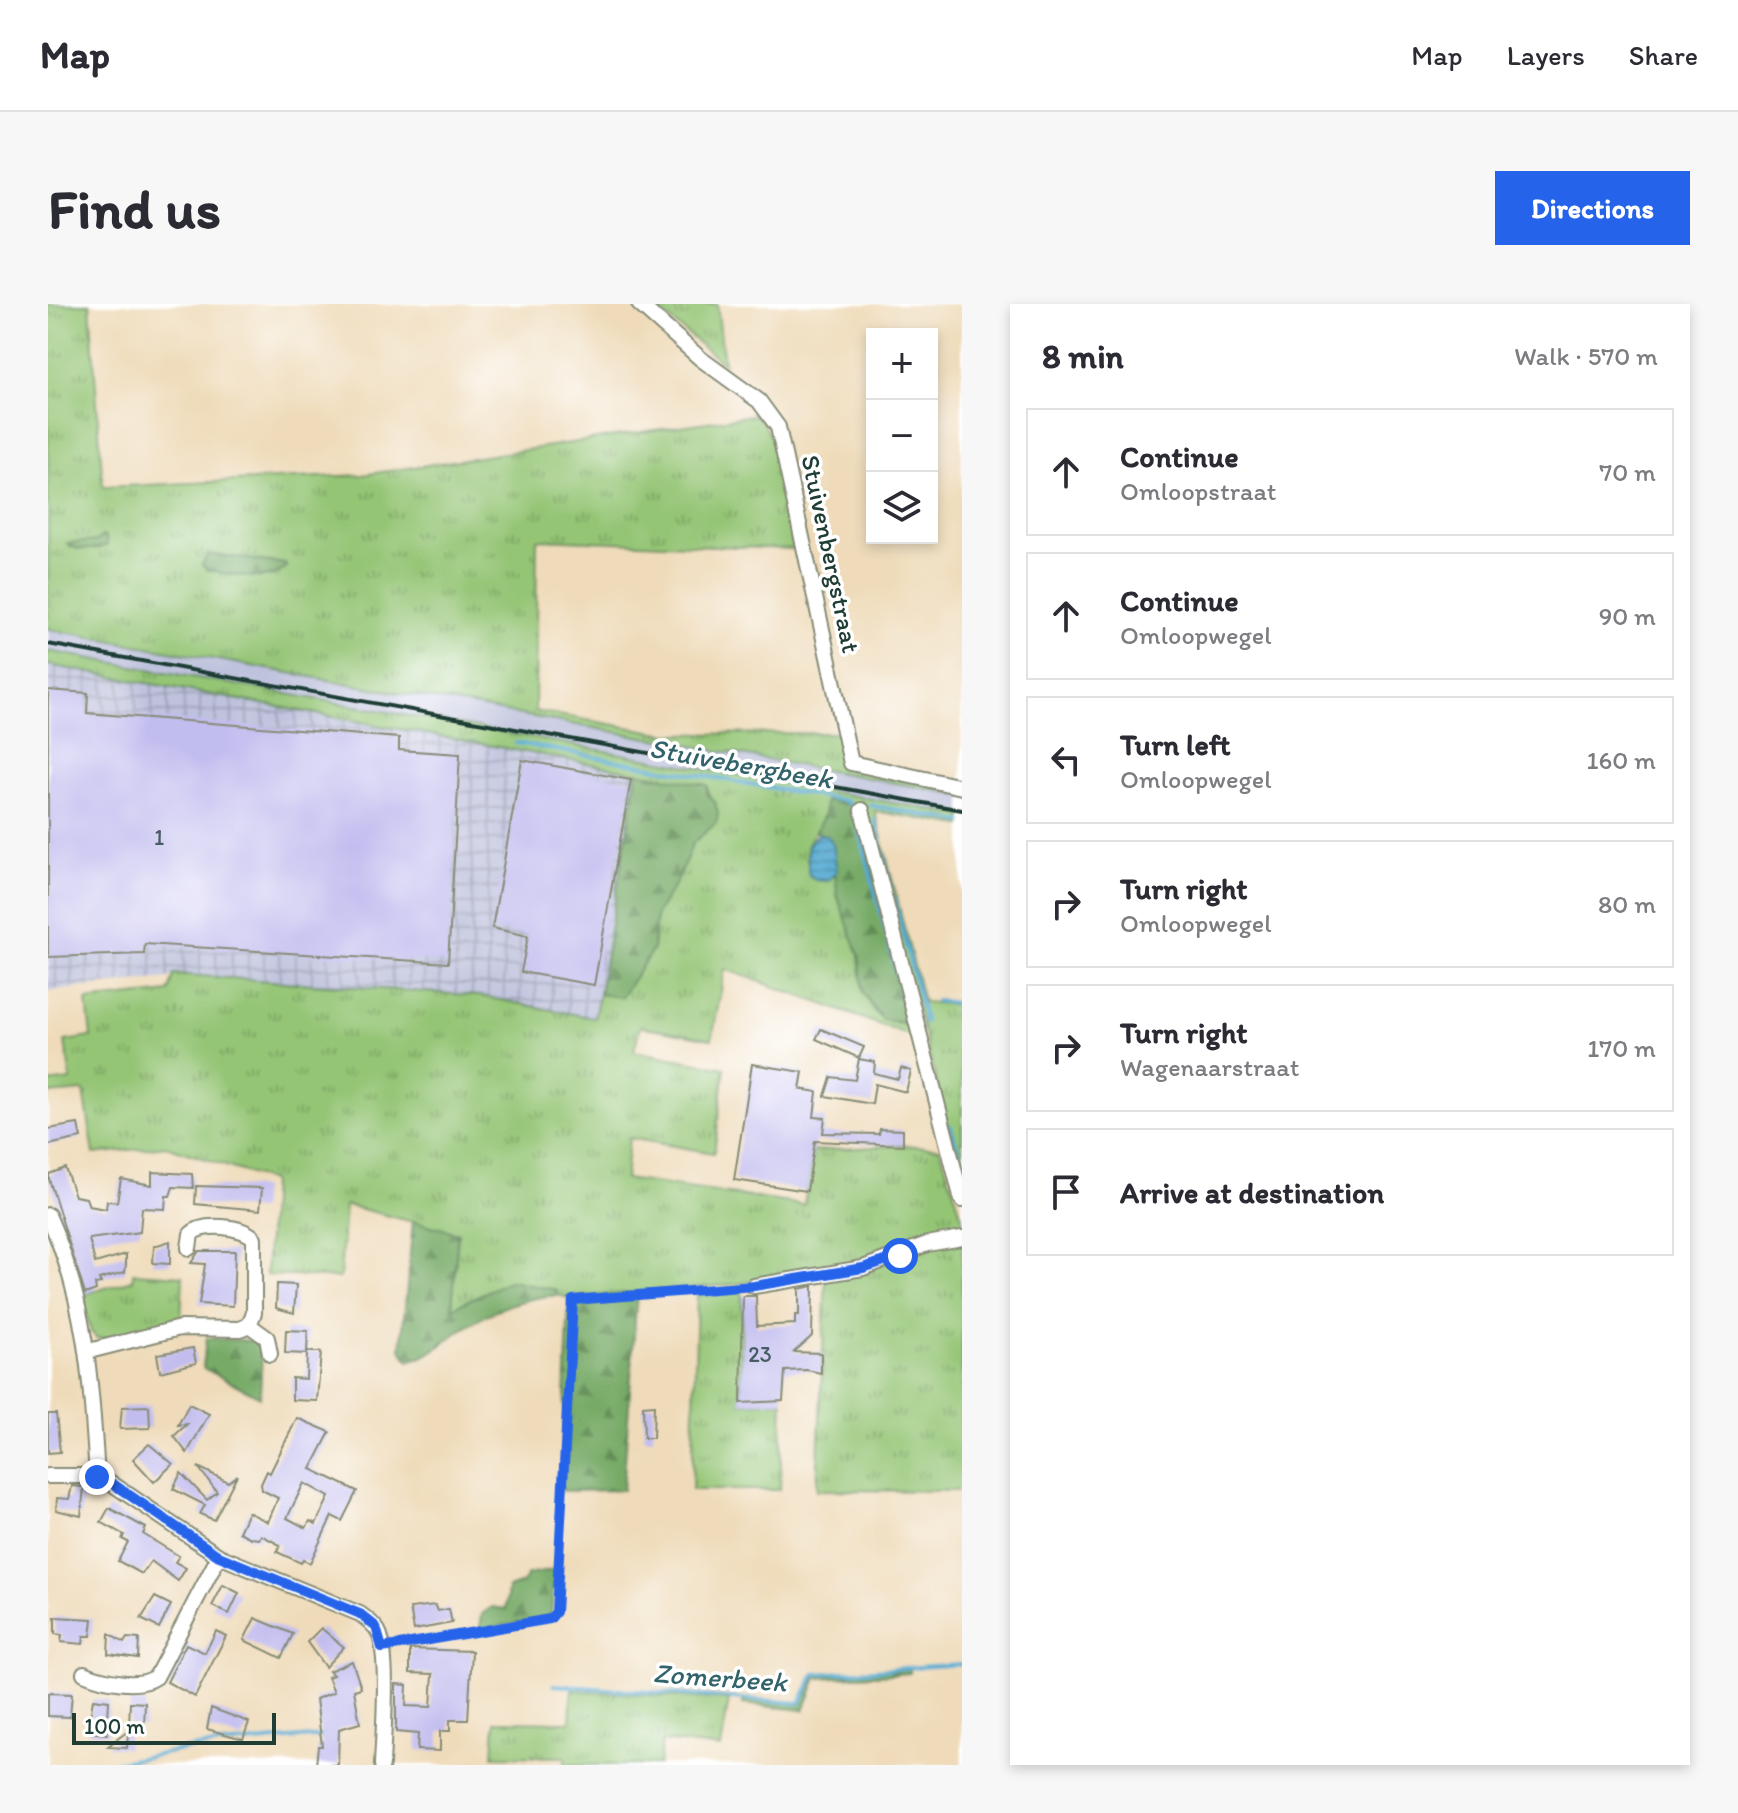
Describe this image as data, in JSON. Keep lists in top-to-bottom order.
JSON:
{
  "streets": {
    "street": ["Stuivenbergstraat"]
  },
  "water": ["Stuivebergbeek", "Zomerbeek"],
  "house_numbers": ["1", "23"],
  "scale_bar": "100 m",
  "page": {
    "header": "Map",
    "nav": ["Map", "Layers", "Share"],
    "buttons": "Directions",
    "title": "Find us",
    "heading": ["8 min", "Walk · 570 m"],
    "map_buttons": ["+", "−"],
    "list": [
      ["Continue", "Omloopstraat", "70 m"],
      ["Continue", "Omloopwegel", "90 m"],
      ["Turn left", "Omloopwegel", "160 m"],
      ["Turn right", "Omloopwegel", "80 m"],
      ["Turn right", "Wagenaarstraat", "170 m"],
      "Arrive at destination"
    ],
    "scale": "100 m"
  }
}
